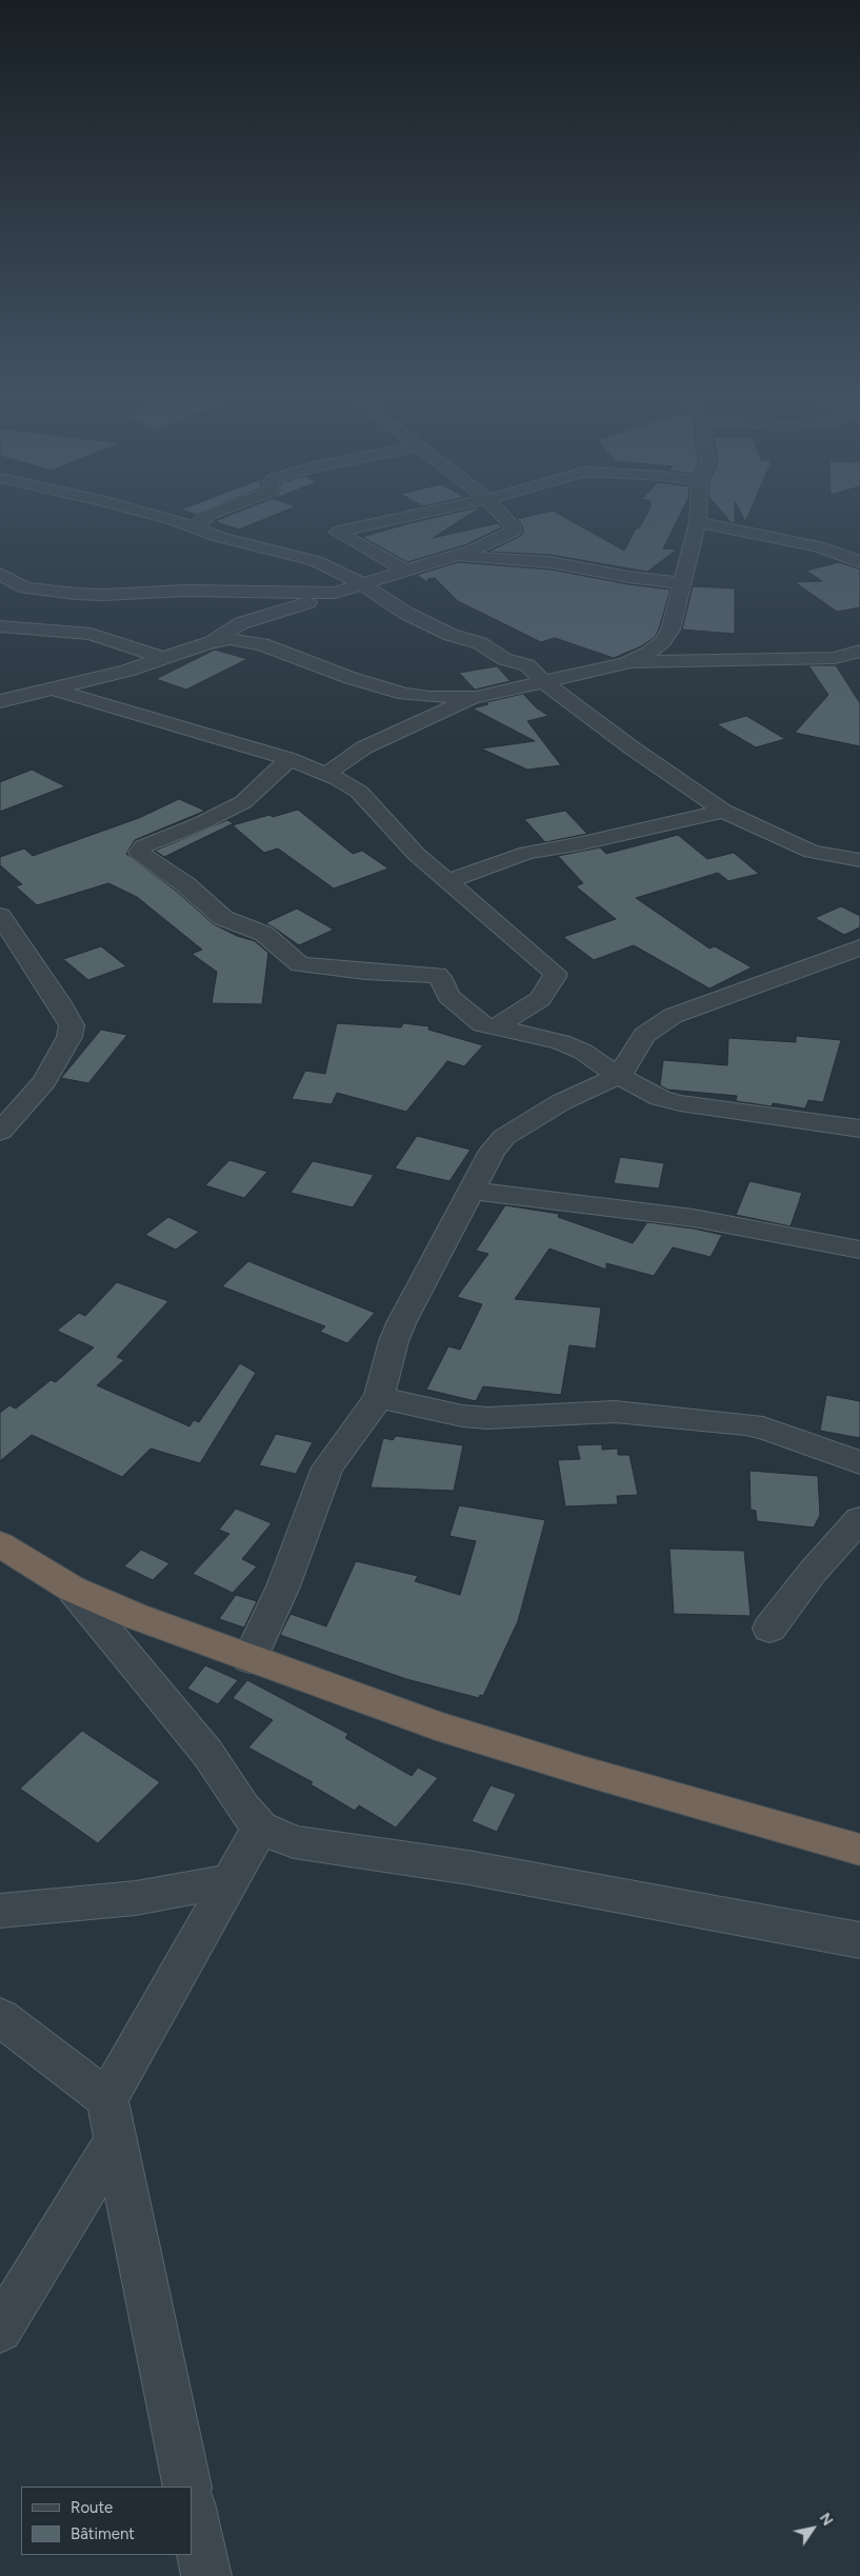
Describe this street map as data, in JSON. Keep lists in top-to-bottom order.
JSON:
{
  "legend": ["Route", "Bâtiment"],
  "north": "top right"
}
